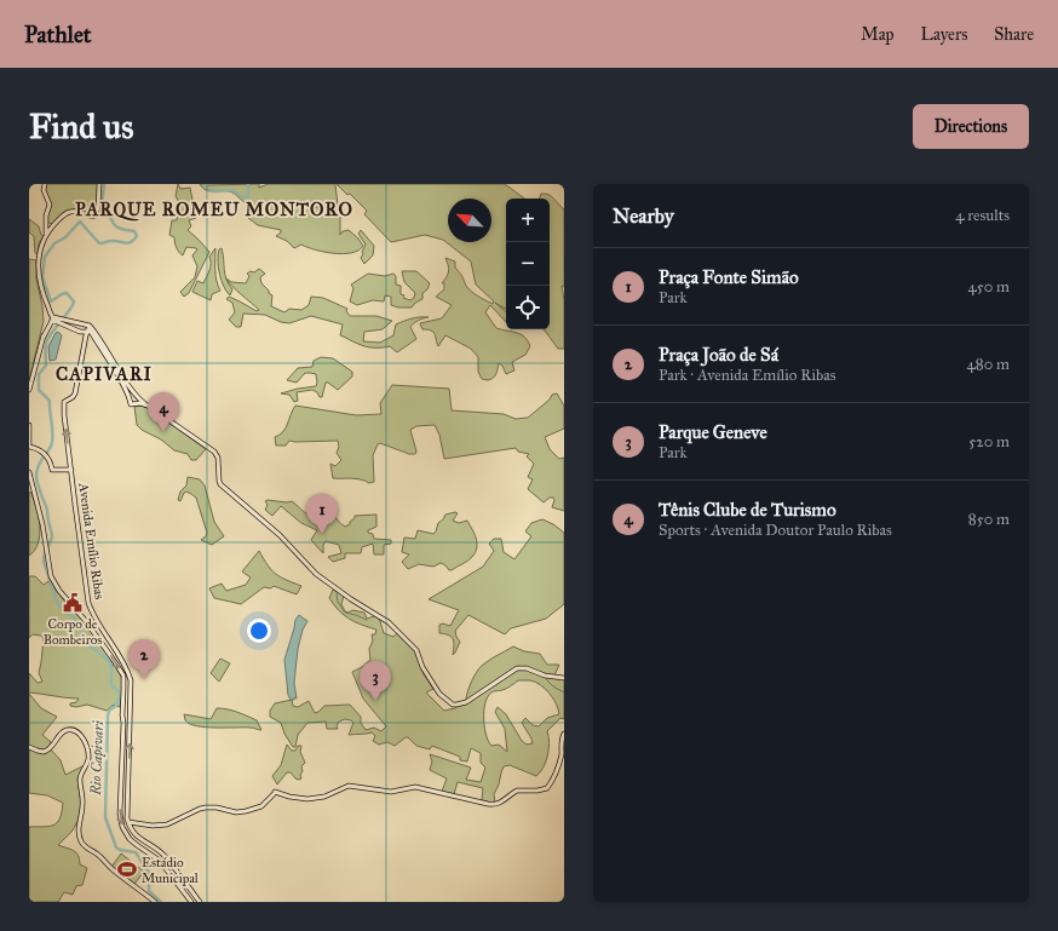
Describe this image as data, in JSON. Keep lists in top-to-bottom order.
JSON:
{
  "streets": {
    "street": ["Avenida Emílio Ribas"]
  },
  "one_way": ["Avenida Emílio Ribas"],
  "districts": ["PARQUE ROMEU MONTORO", "CAPIVARI"],
  "water": ["Rio Capivari"],
  "places": {
    "public building": ["Corpo de Bombeiros"],
    "sports": ["Estádio Municipal"]
  },
  "north": "top left",
  "page": {
    "header": "Pathlet",
    "nav": ["Map", "Layers", "Share"],
    "buttons": "Directions",
    "title": "Find us",
    "heading": ["Nearby", "4 results"],
    "map_buttons": ["+", "−"],
    "list": [
      {
        "mark": "1",
        "name": "Praça Fonte Simão",
        "note": "Park",
        "value": "450 m"
      },
      {
        "mark": "2",
        "name": "Praça João de Sá",
        "note": "Park · Avenida Emílio Ribas",
        "value": "480 m"
      },
      {
        "mark": "3",
        "name": "Parque Geneve",
        "note": "Park",
        "value": "520 m"
      },
      {
        "mark": "4",
        "name": "Tênis Clube de Turismo",
        "note": "Sports · Avenida Doutor Paulo Ribas",
        "value": "850 m"
      }
    ],
    "pins": [
      "4",
      "1",
      "2",
      "3"
    ]
  }
}
